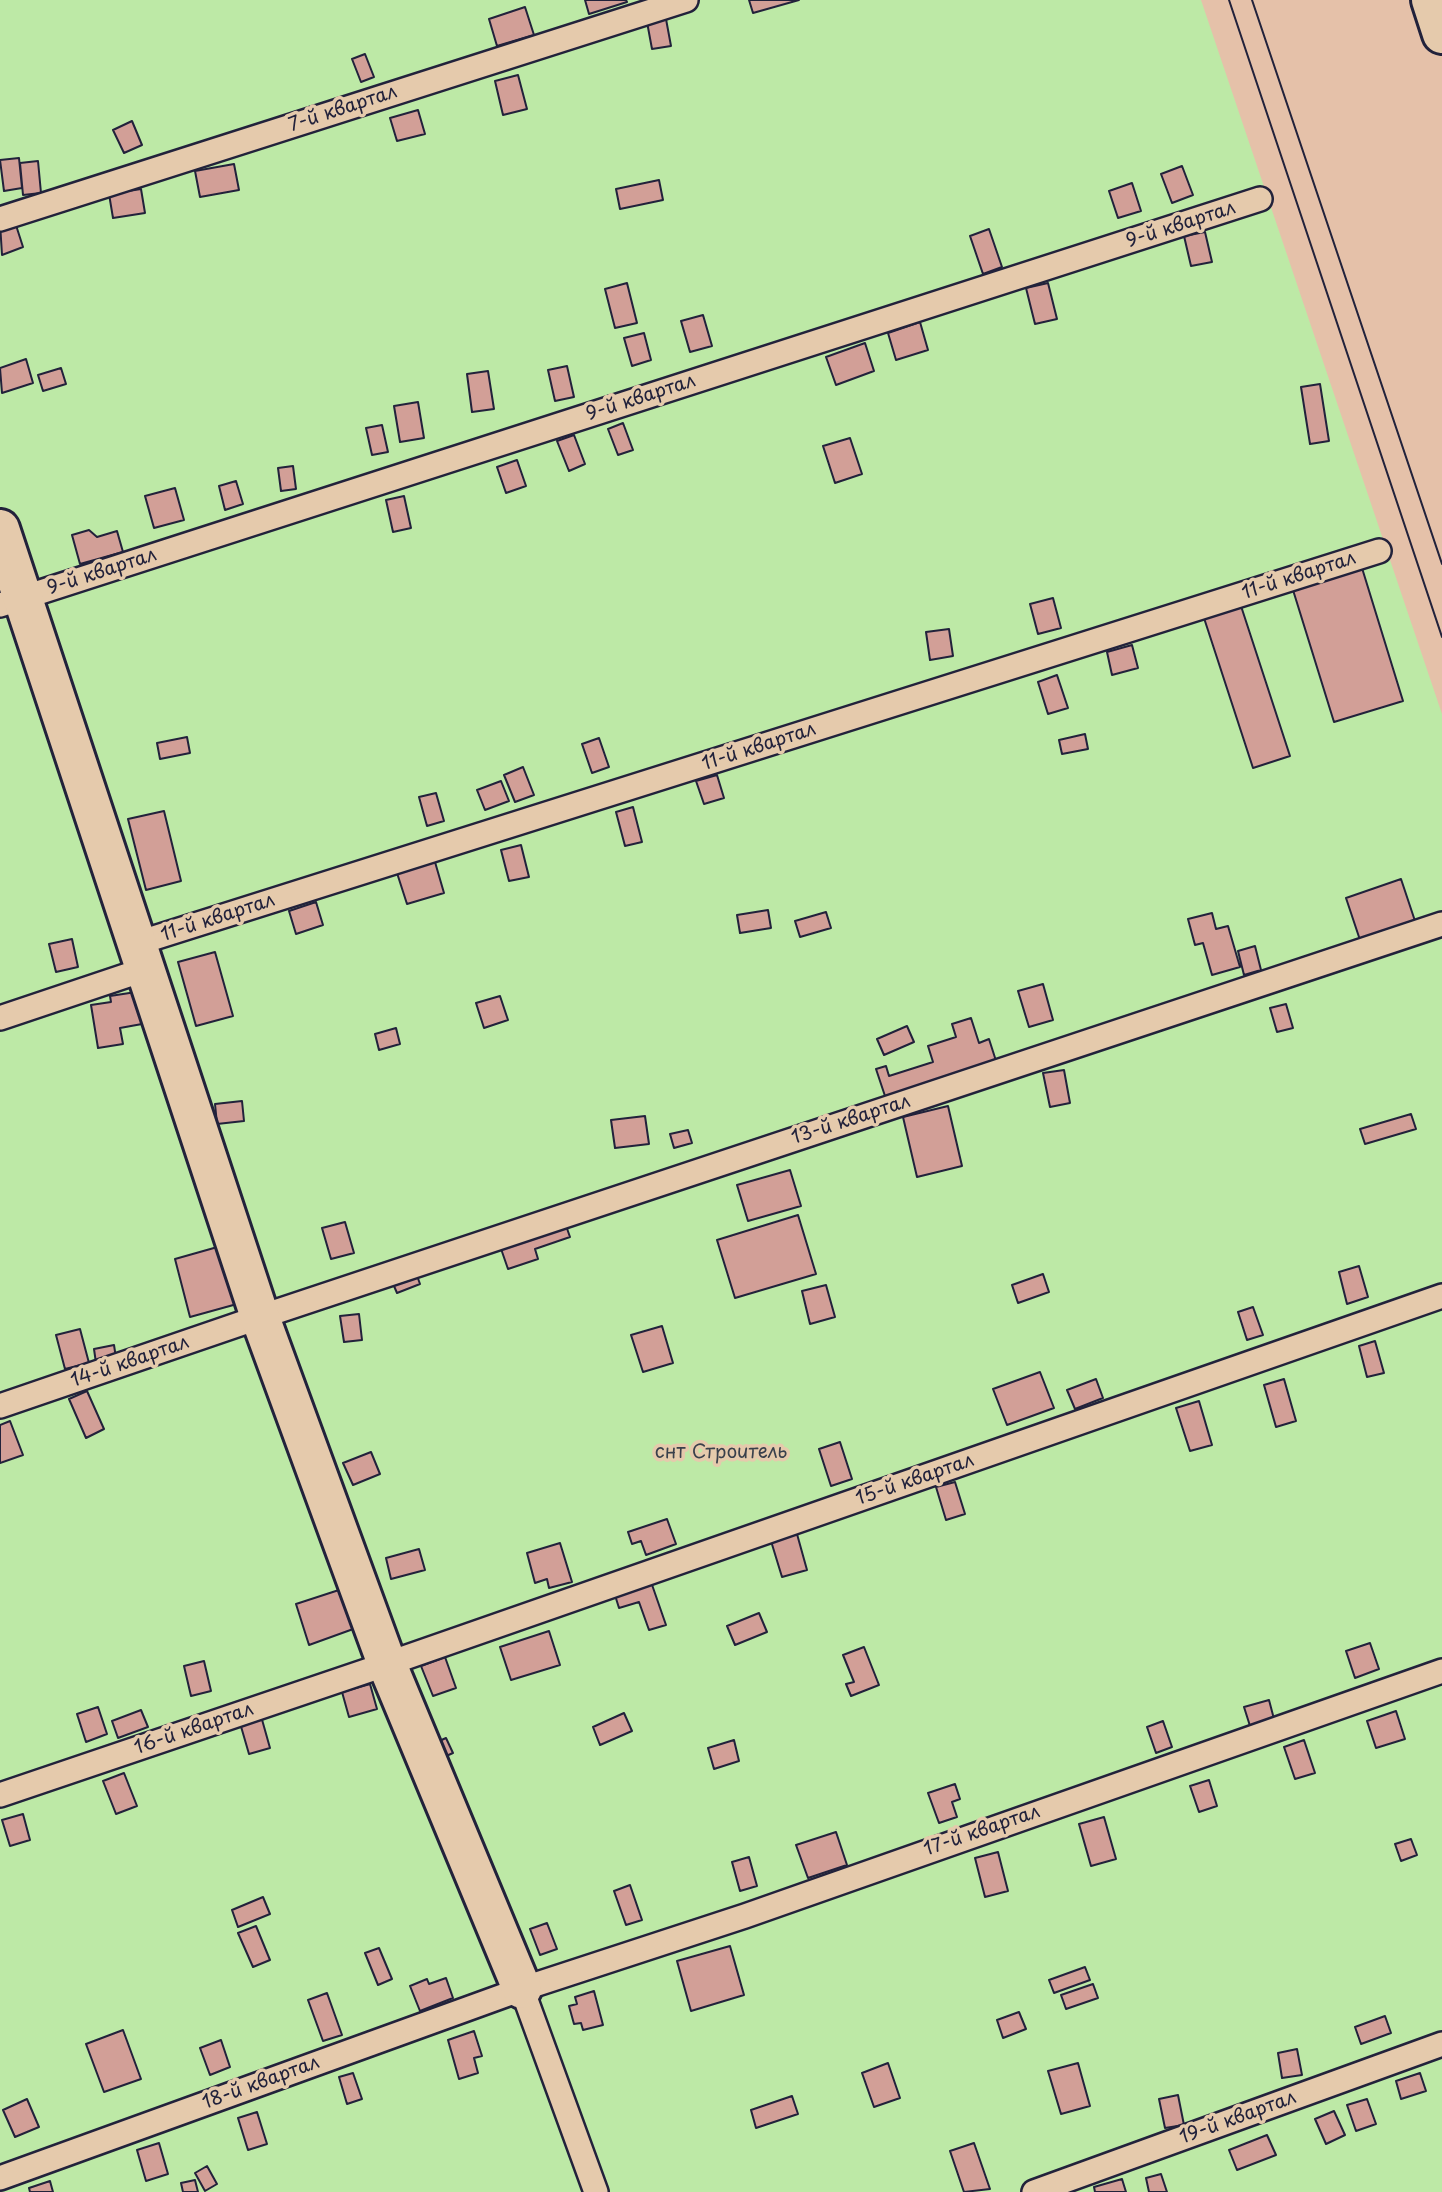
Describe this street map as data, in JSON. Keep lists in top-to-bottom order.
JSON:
{
  "streets": {
    "lane": [
      "7-й квартал",
      "9-й квартал",
      "11-й квартал",
      "13-й квартал",
      "14-й квартал",
      "15-й квартал",
      "16-й квартал",
      "17-й квартал",
      "18-й квартал",
      "19-й квартал"
    ]
  },
  "crossings": [
    ["13-й квартал", "14-й квартал"],
    ["15-й квартал", "16-й квартал"],
    ["17-й квартал", "18-й квартал"]
  ],
  "parks": ["снт Строитель"]
}
